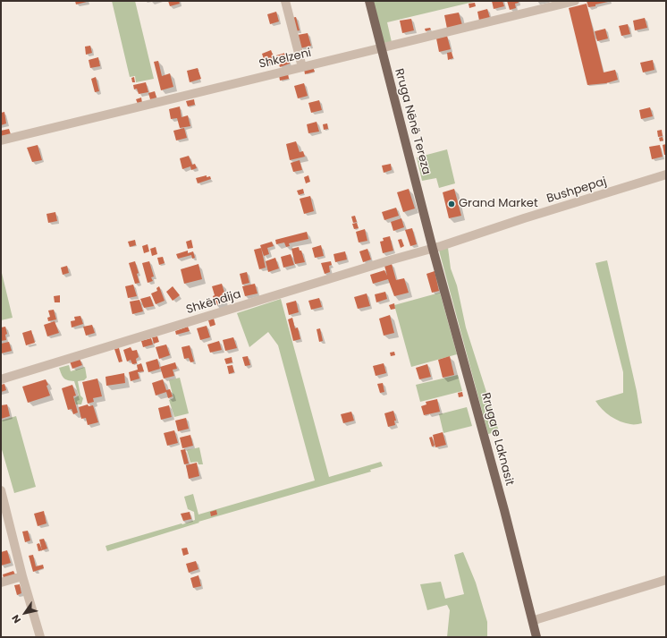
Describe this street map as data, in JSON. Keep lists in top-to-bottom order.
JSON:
{
  "streets": {
    "main road": ["Rruga Nënë Tereza", "Rruga e Laknasit"],
    "street": ["Shkelzeni", "Bushpepaj", "Shkëndija"]
  },
  "crossings": [
    ["Shkelzeni", "Rruga Nënë Tereza"],
    ["Rruga Nënë Tereza", "Bushpepaj"],
    ["Rruga Nënë Tereza", "Shkëndija"],
    ["Rruga Nënë Tereza", "Rruga e Laknasit"],
    ["Bushpepaj", "Shkëndija"],
    ["Bushpepaj", "Rruga e Laknasit"],
    ["Shkëndija", "Rruga e Laknasit"]
  ],
  "places": ["Grand Market"],
  "north": "bottom left"
}
